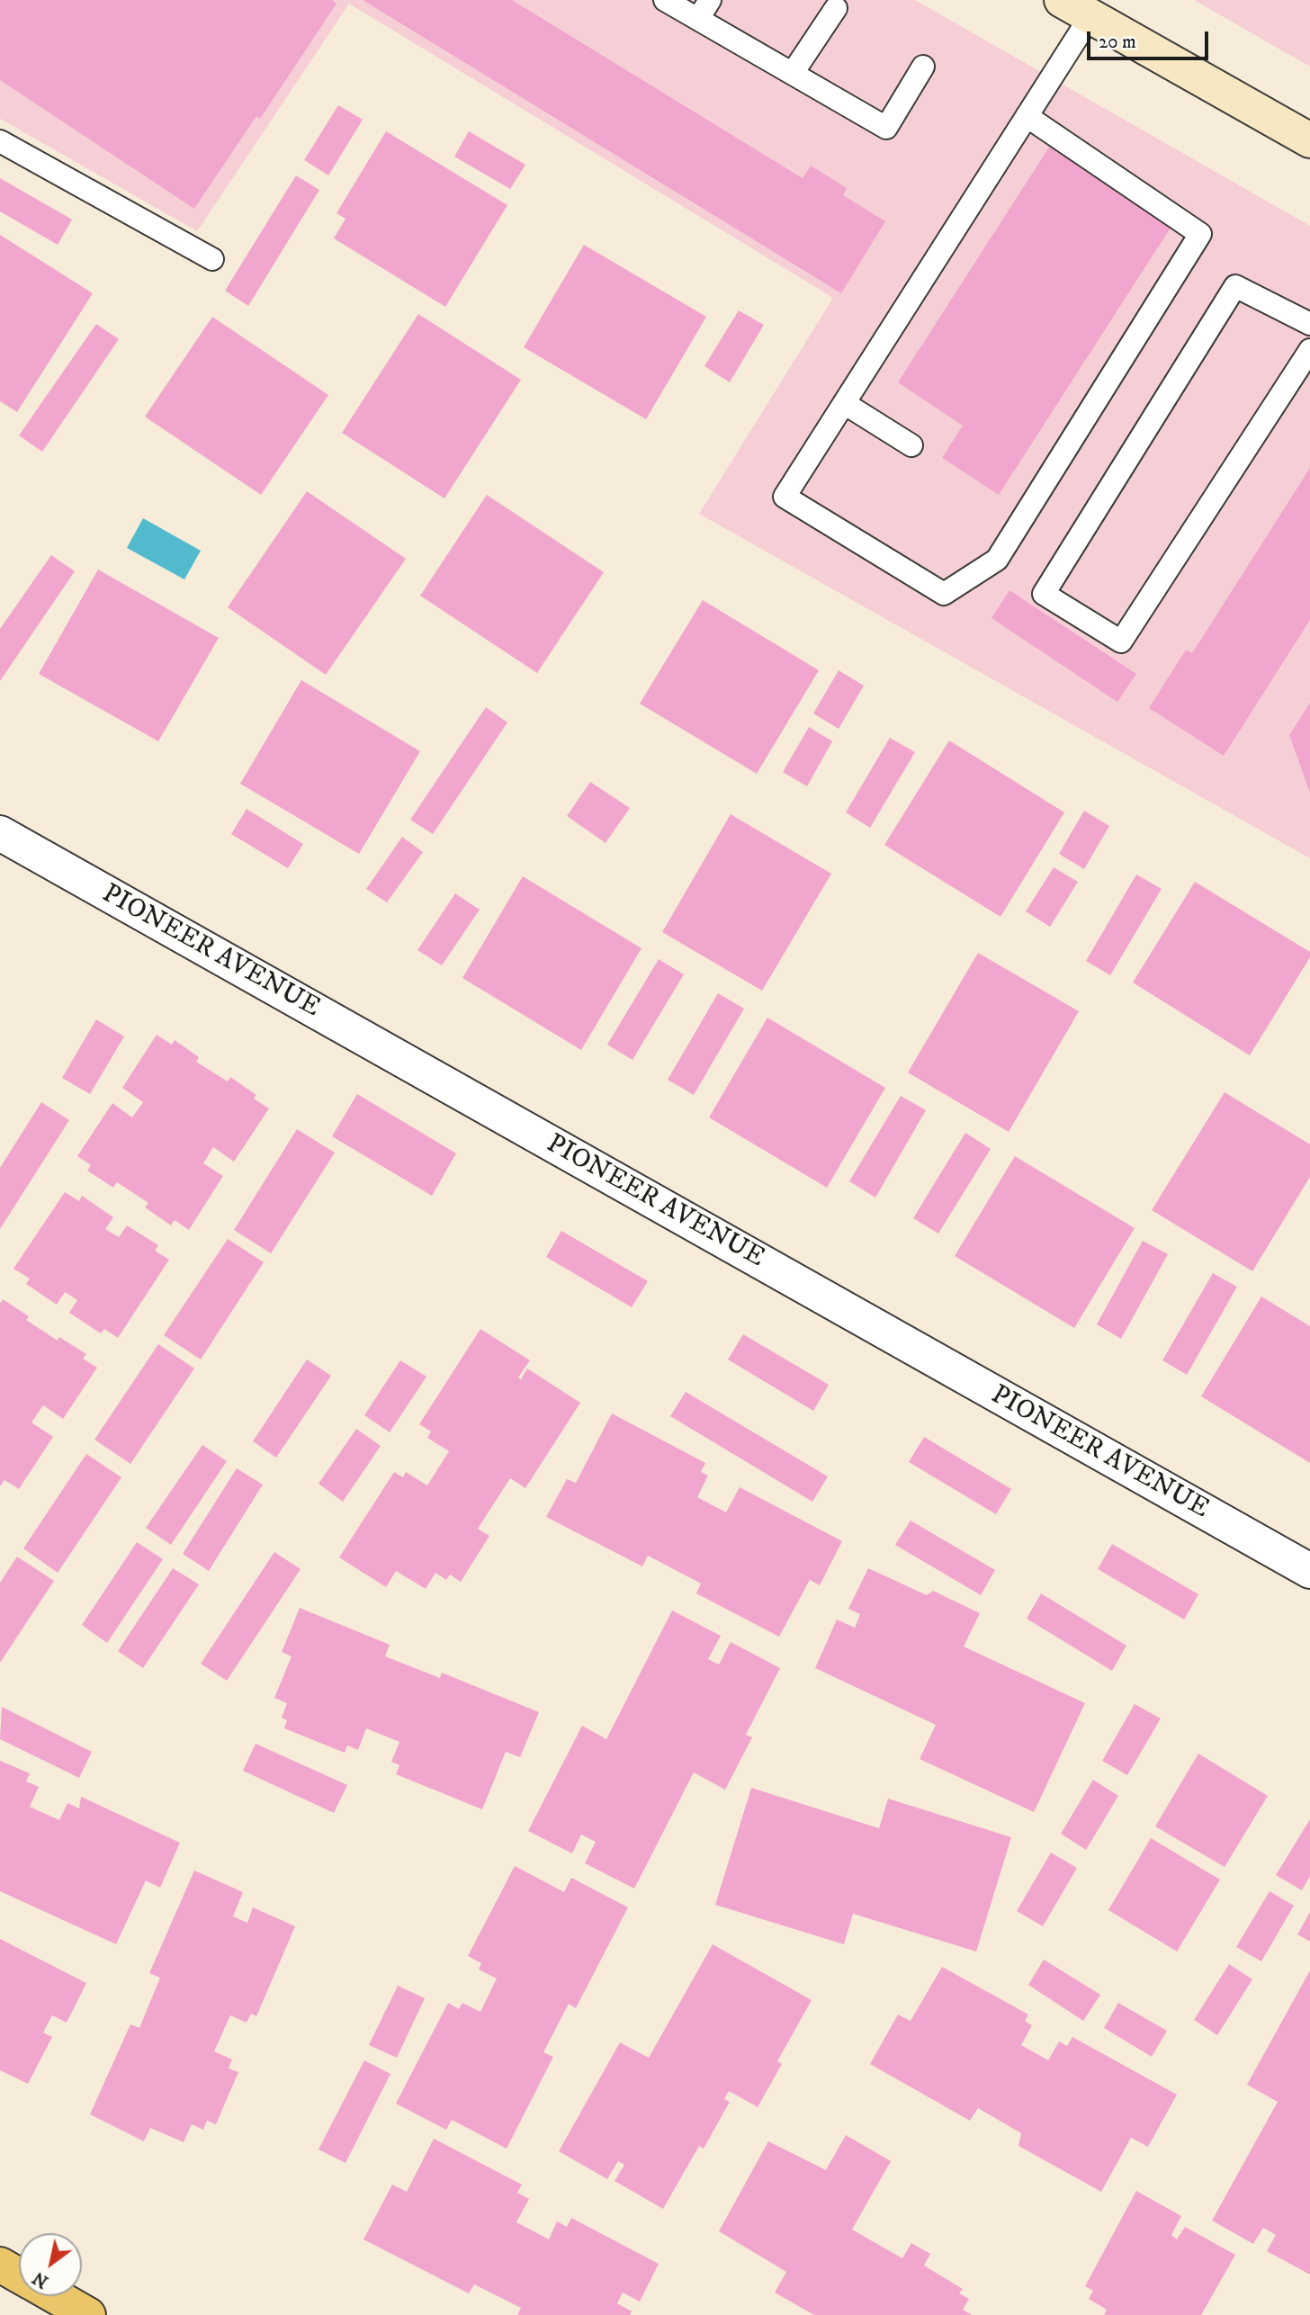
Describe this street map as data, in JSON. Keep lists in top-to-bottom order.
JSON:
{
  "streets": {
    "street": ["PIONEER AVENUE"]
  },
  "scale_bar": "20 m",
  "north": "bottom left"
}
